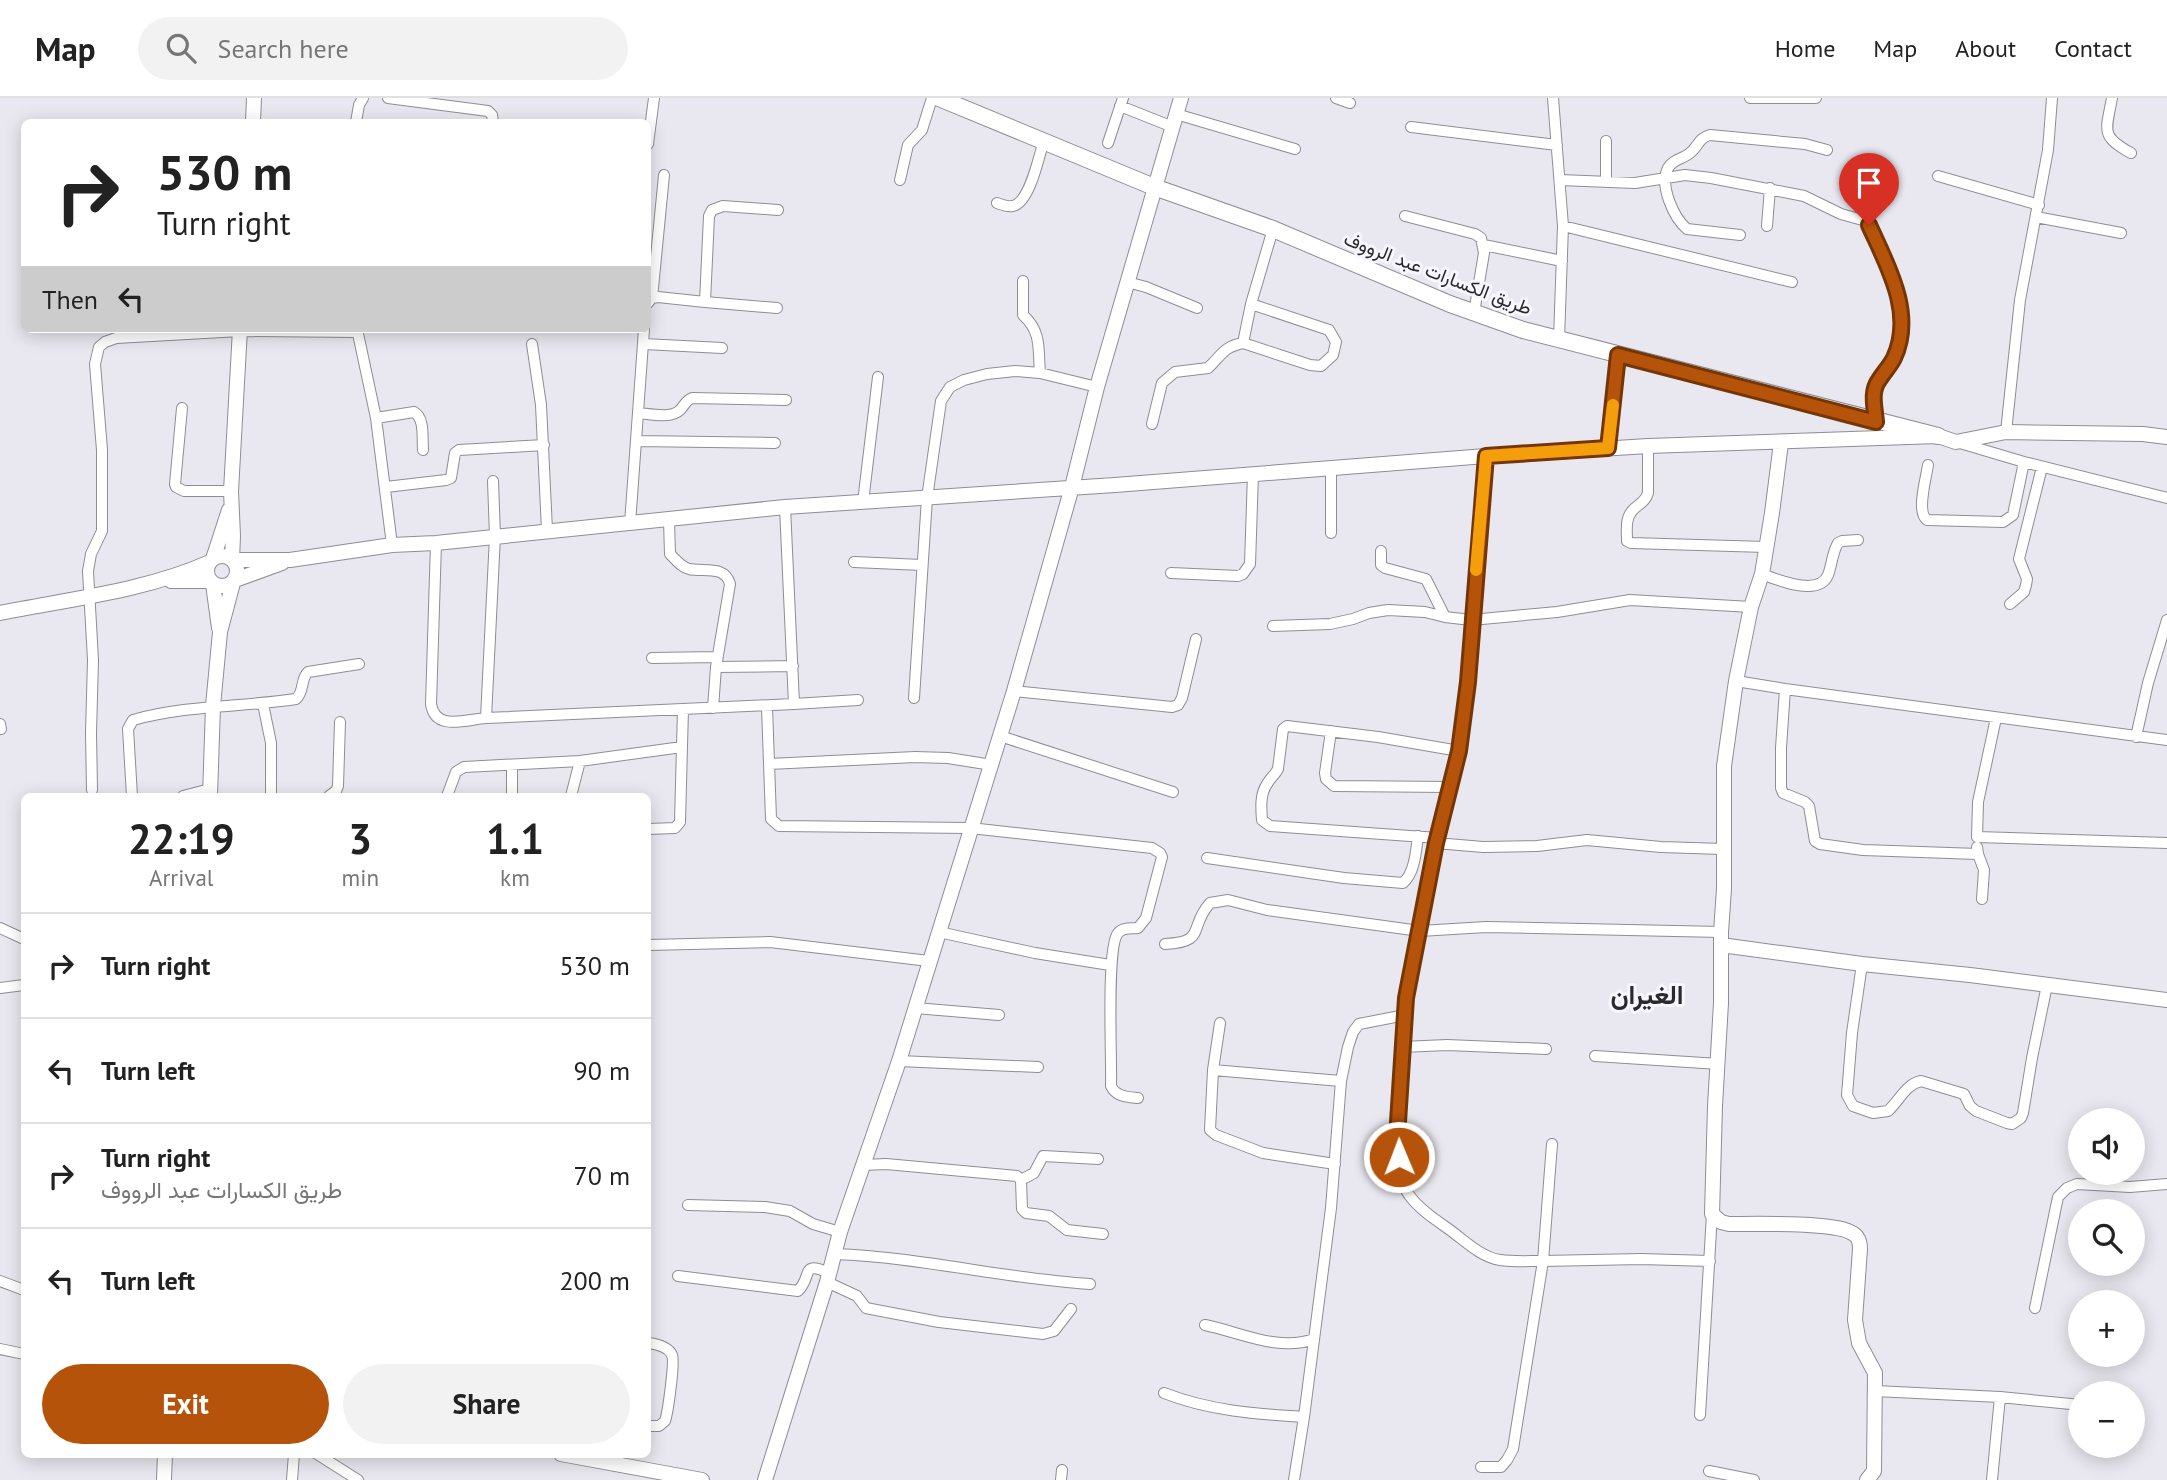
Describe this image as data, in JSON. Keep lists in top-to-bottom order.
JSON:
{
  "streets": {
    "main road": ["طريق الكسارات عبد الرووف"]
  },
  "districts": ["الغيران"],
  "page": {
    "header": "Map",
    "search": "Search here",
    "nav": [
      "Home",
      "Map",
      "About",
      "Contact"
    ],
    "turn": ["530 m", "Turn right"],
    "then": "Then",
    "eta": [
      "22:19",
      "Arrival",
      "3",
      "min",
      "1.1",
      "km"
    ],
    "list": [
      {
        "name": "Turn right",
        "value": "530 m"
      },
      {
        "name": "Turn left",
        "value": "90 m"
      },
      {
        "name": "Turn right",
        "note": "طريق الكسارات عبد الرووف",
        "value": "70 m"
      },
      {
        "name": "Turn left",
        "value": "200 m"
      }
    ],
    "map_buttons": ["+", "−"],
    "buttons": ["Exit", "Share"]
  }
}
